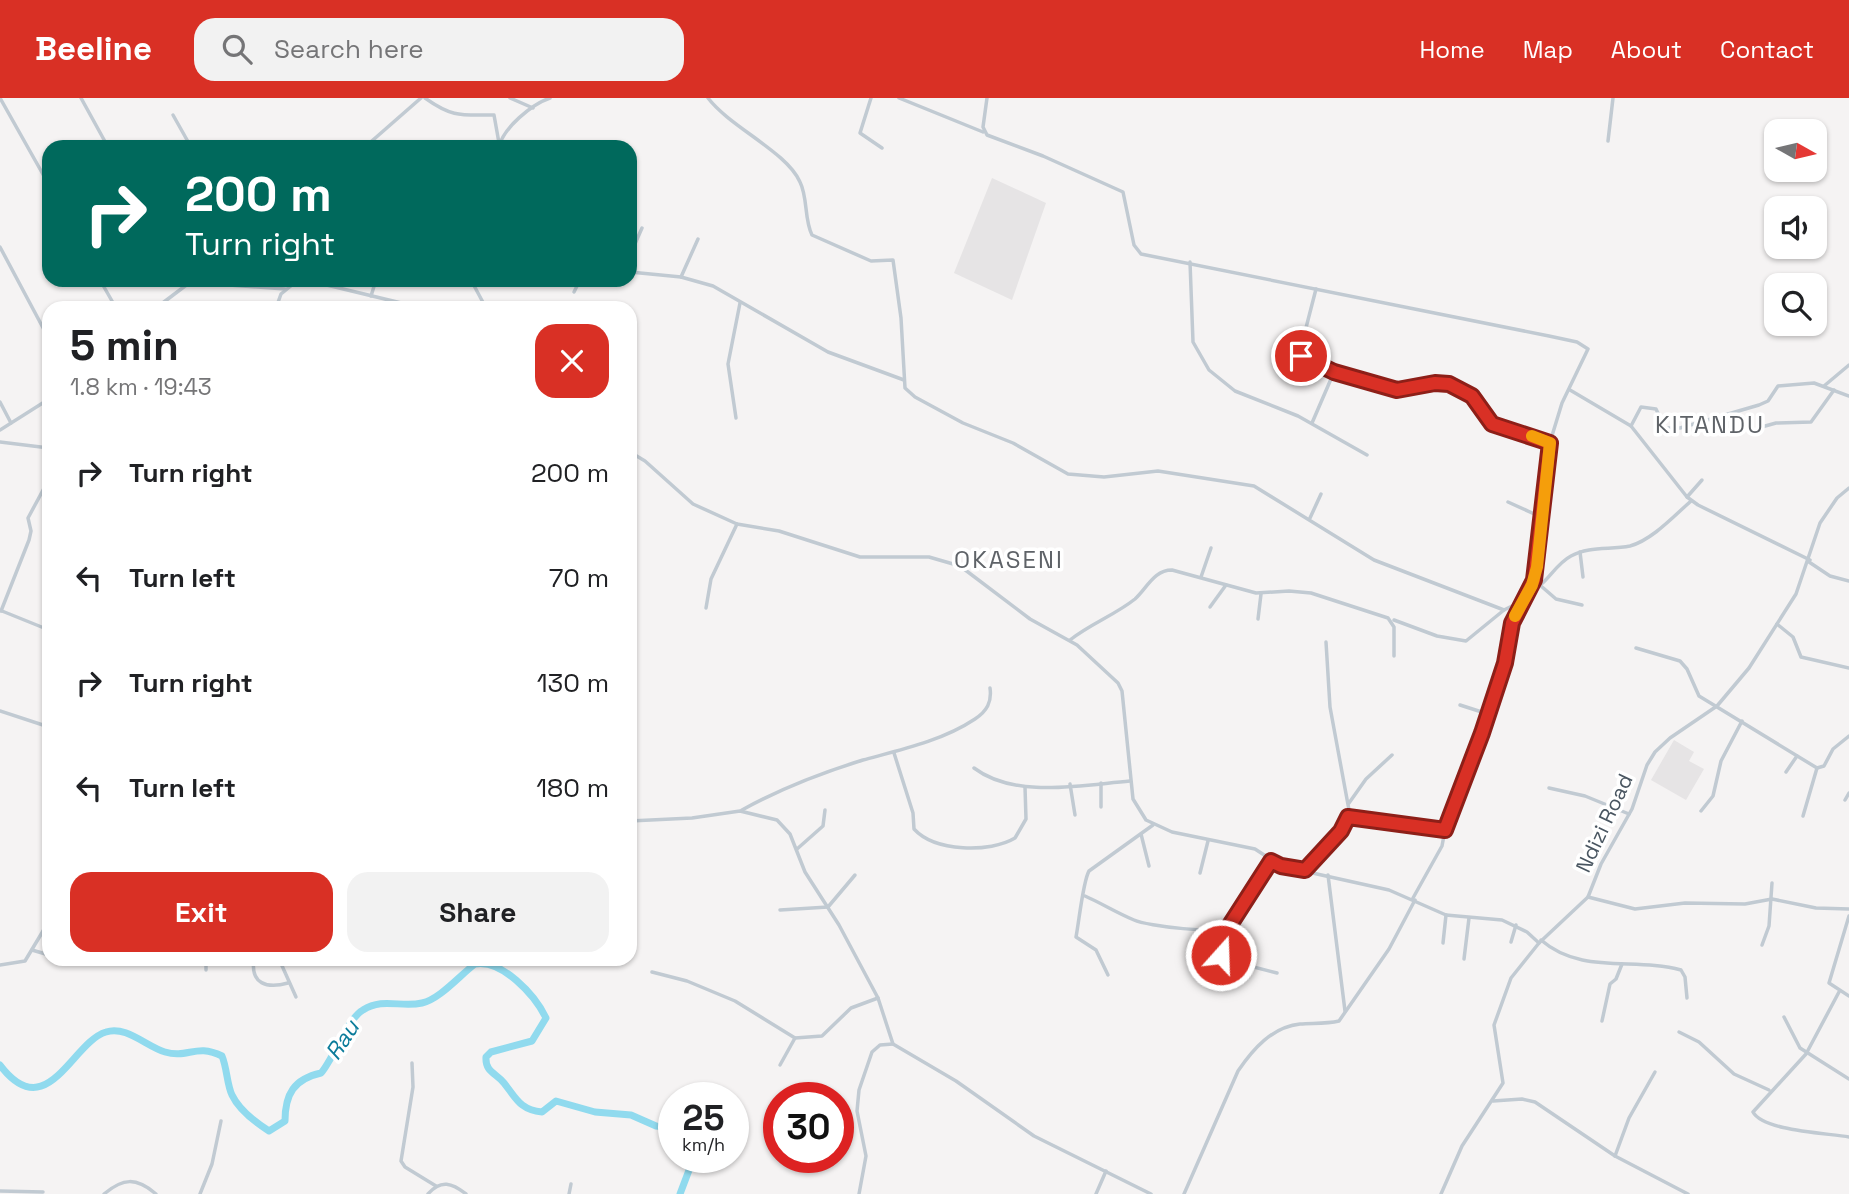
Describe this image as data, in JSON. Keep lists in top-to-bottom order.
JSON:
{
  "streets": {
    "street": ["Ndizi Road"]
  },
  "districts": ["KITANDU", "OKASENI"],
  "water": ["Rau"],
  "north": "right",
  "page": {
    "header": "Beeline",
    "search": "Search here",
    "nav": [
      "Home",
      "Map",
      "About",
      "Contact"
    ],
    "turn": ["200 m", "Turn right"],
    "heading": ["5 min", "1.8 km · 19:43"],
    "list": [
      {
        "name": "Turn right",
        "value": "200 m"
      },
      {
        "name": "Turn left",
        "value": "70 m"
      },
      {
        "name": "Turn right",
        "value": "130 m"
      },
      {
        "name": "Turn left",
        "value": "180 m"
      }
    ],
    "buttons": ["Exit", "Share"],
    "speed": "25 km/h",
    "limit": "30"
  }
}
